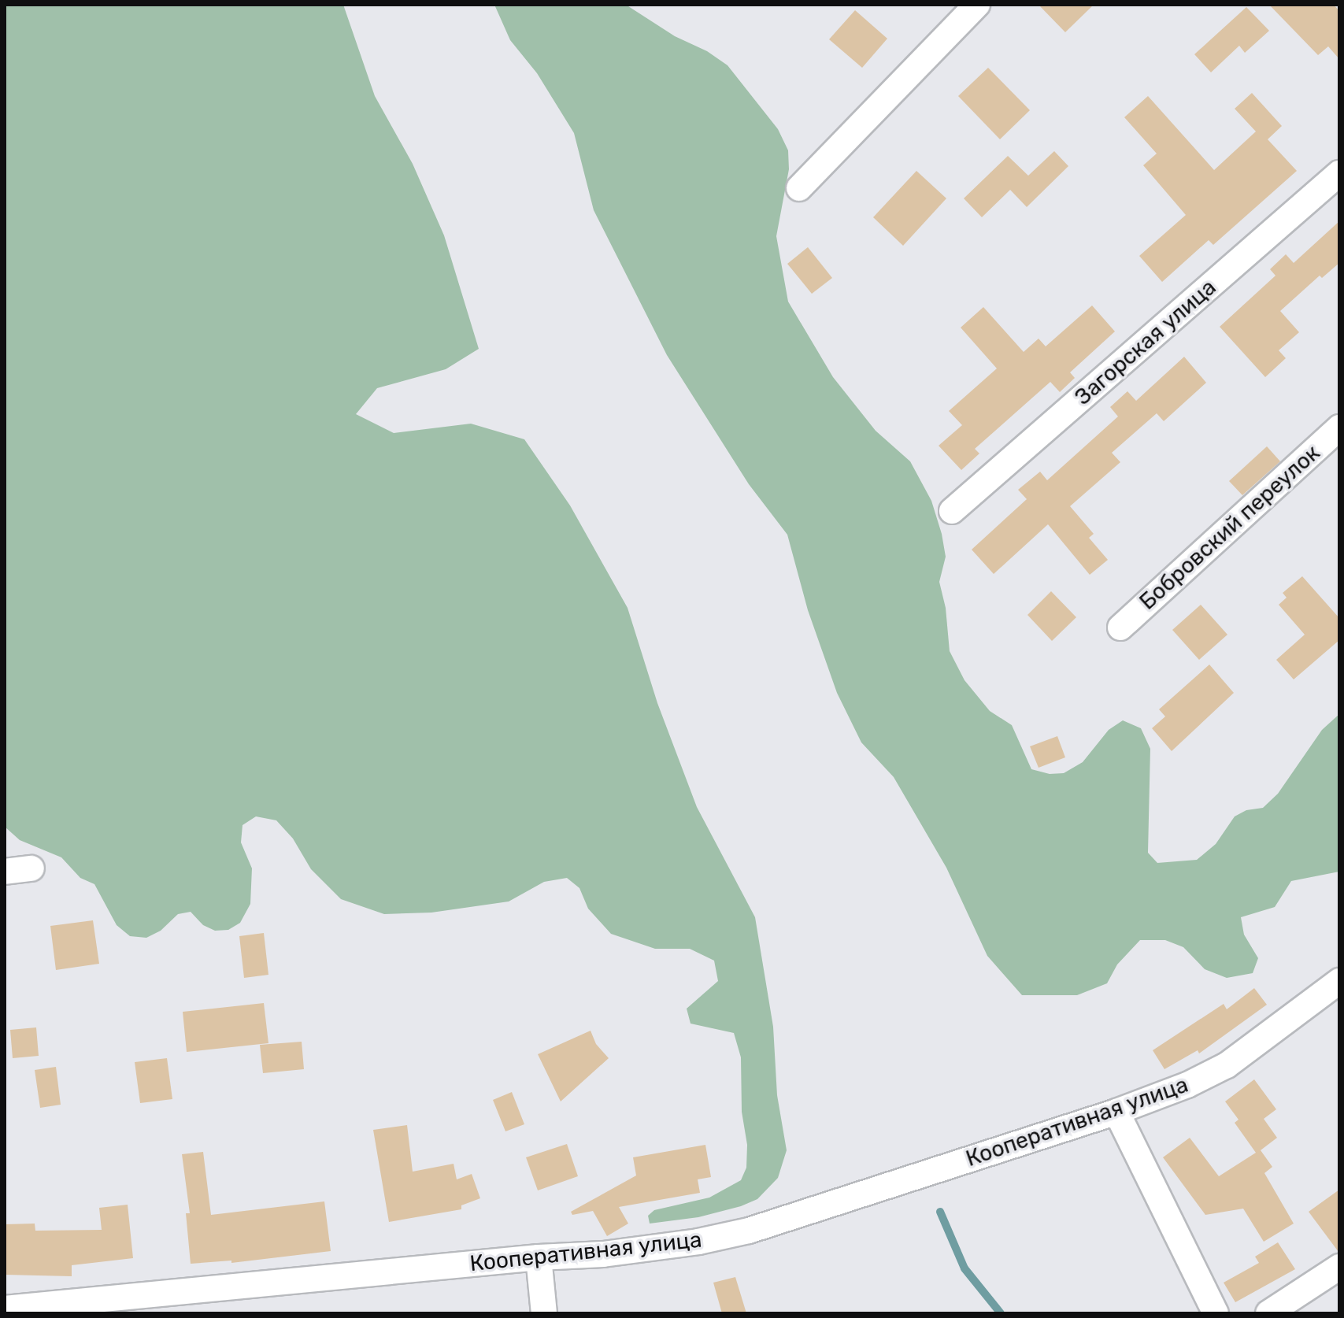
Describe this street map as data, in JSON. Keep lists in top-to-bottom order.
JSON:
{
  "streets": {
    "street": ["Загорская улица", "Бобровский переулок", "Кооперативная улица"]
  }
}
